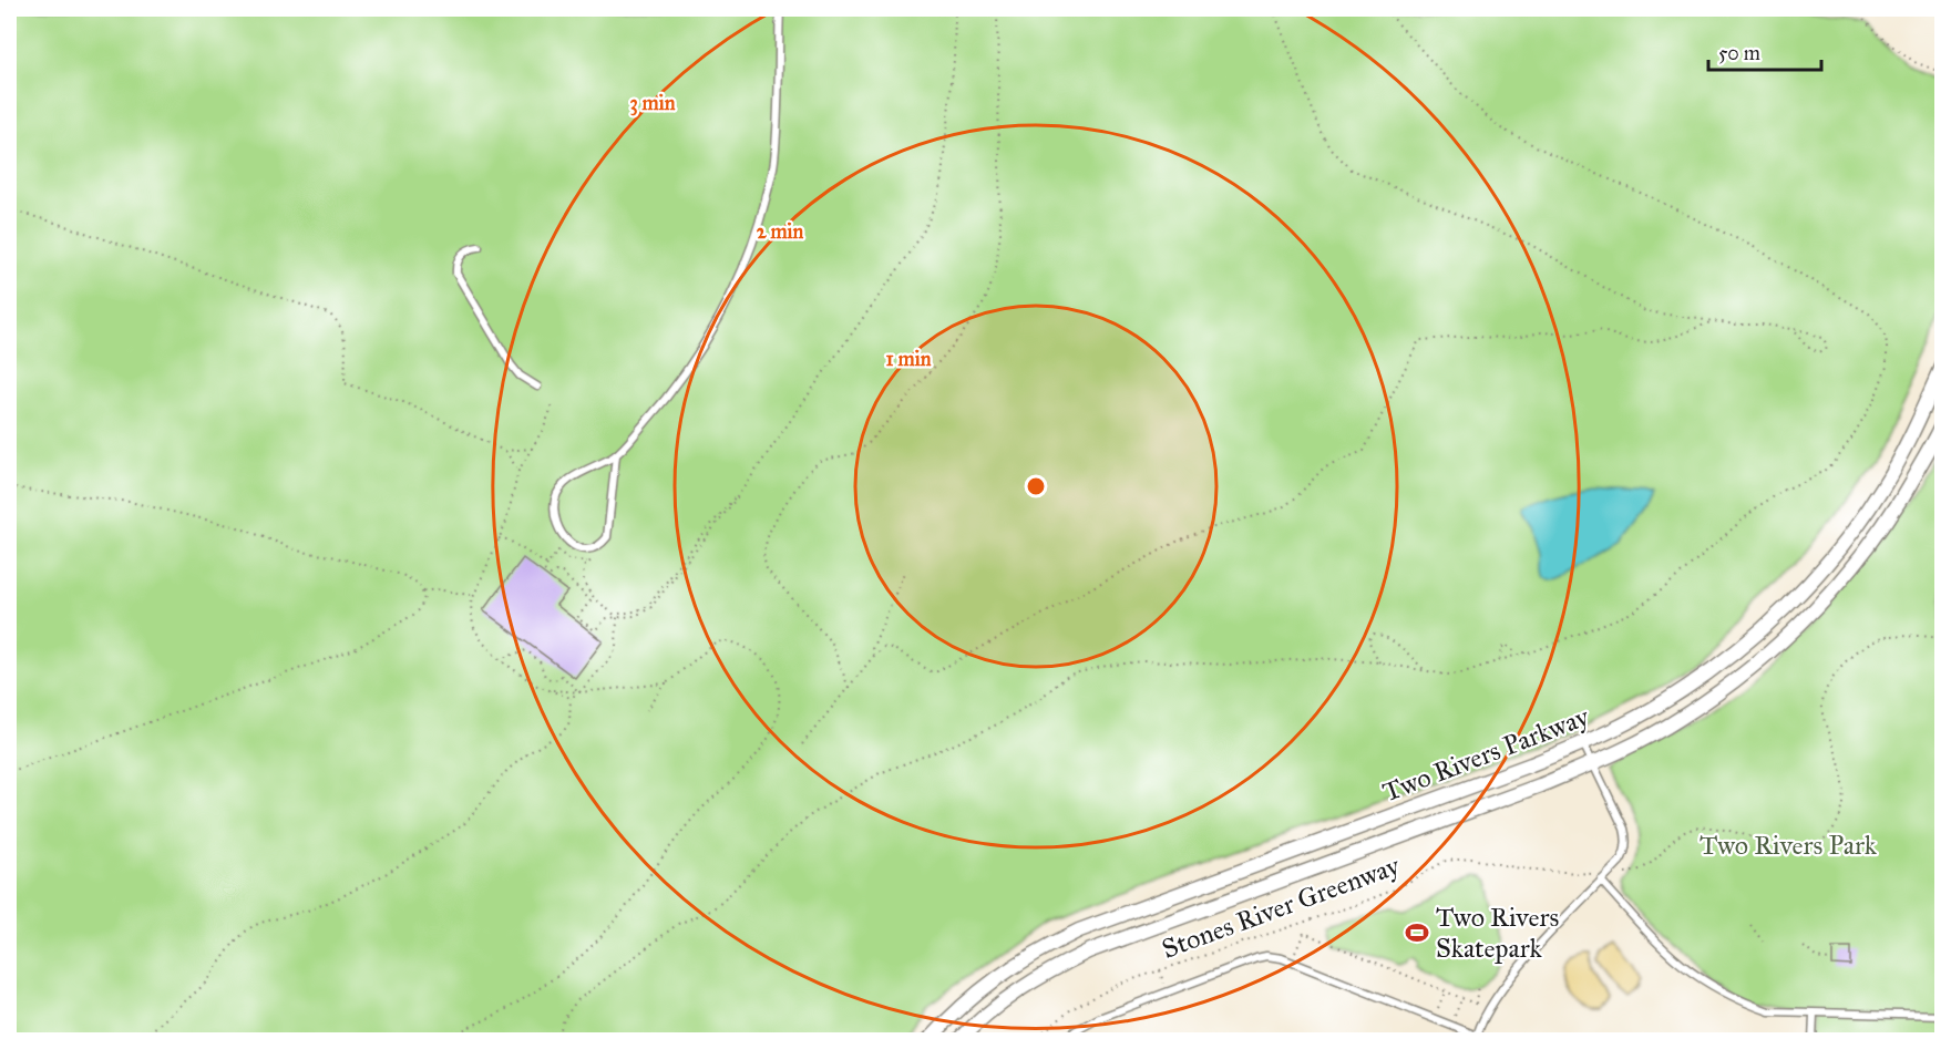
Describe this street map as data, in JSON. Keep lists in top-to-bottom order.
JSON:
{
  "streets": {
    "street": ["Two Rivers Parkway"],
    "path": ["Stones River Greenway"]
  },
  "parks": ["Two Rivers Park"],
  "places": {
    "sports": ["Two Rivers Skatepark"]
  },
  "scale_bar": "50 m",
  "rings": ["3 min", "2 min", "1 min"]
}
